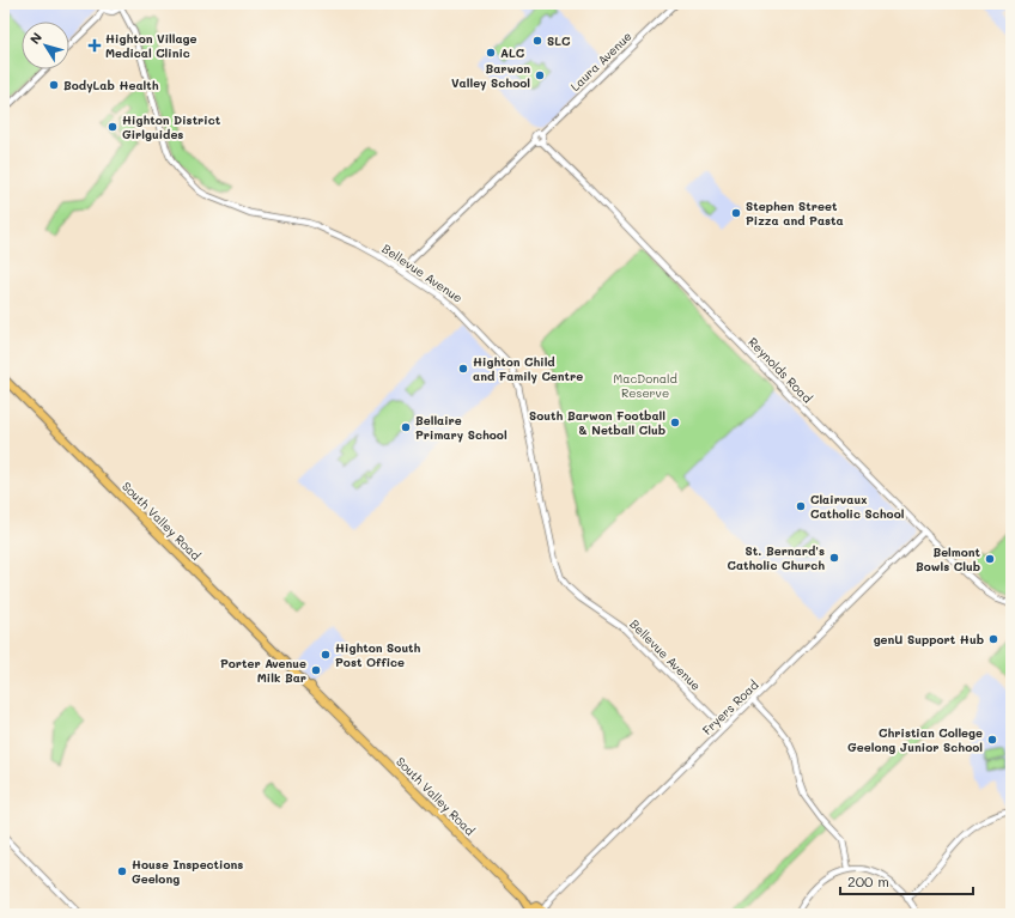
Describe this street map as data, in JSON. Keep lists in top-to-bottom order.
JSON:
{
  "streets": {
    "main road": ["South Valley Road"],
    "street": [
      "Laura Avenue",
      "Bellevue Avenue",
      "Reynolds Road",
      "Fryers Road"
    ]
  },
  "crossings": [
    ["Laura Avenue", "Reynolds Road"],
    ["Bellevue Avenue", "Fryers Road"],
    ["Reynolds Road", "Fryers Road"],
    ["South Valley Road", "Fryers Road"]
  ],
  "parks": ["MacDonald Reserve"],
  "places": {
    "other": [
      "SLC",
      "ALC",
      "Barwon Valley School",
      "BodyLab Health",
      "Highton District Girlguides",
      "Stephen Street Pizza and Pasta",
      "Highton Child and Family Centre",
      "South Barwon Football & Netball Club",
      "Bellaire Primary School",
      "Clairvaux Catholic School",
      "St. Bernard's Catholic Church",
      "Belmont Bowls Club",
      "genU Support Hub",
      "Highton South Post Office",
      "Porter Avenue Milk Bar",
      "Christian College Geelong Junior School",
      "House Inspections Geelong"
    ],
    "health": ["Highton Village Medical Clinic"]
  },
  "scale_bar": "200 m",
  "north": "top left"
}
